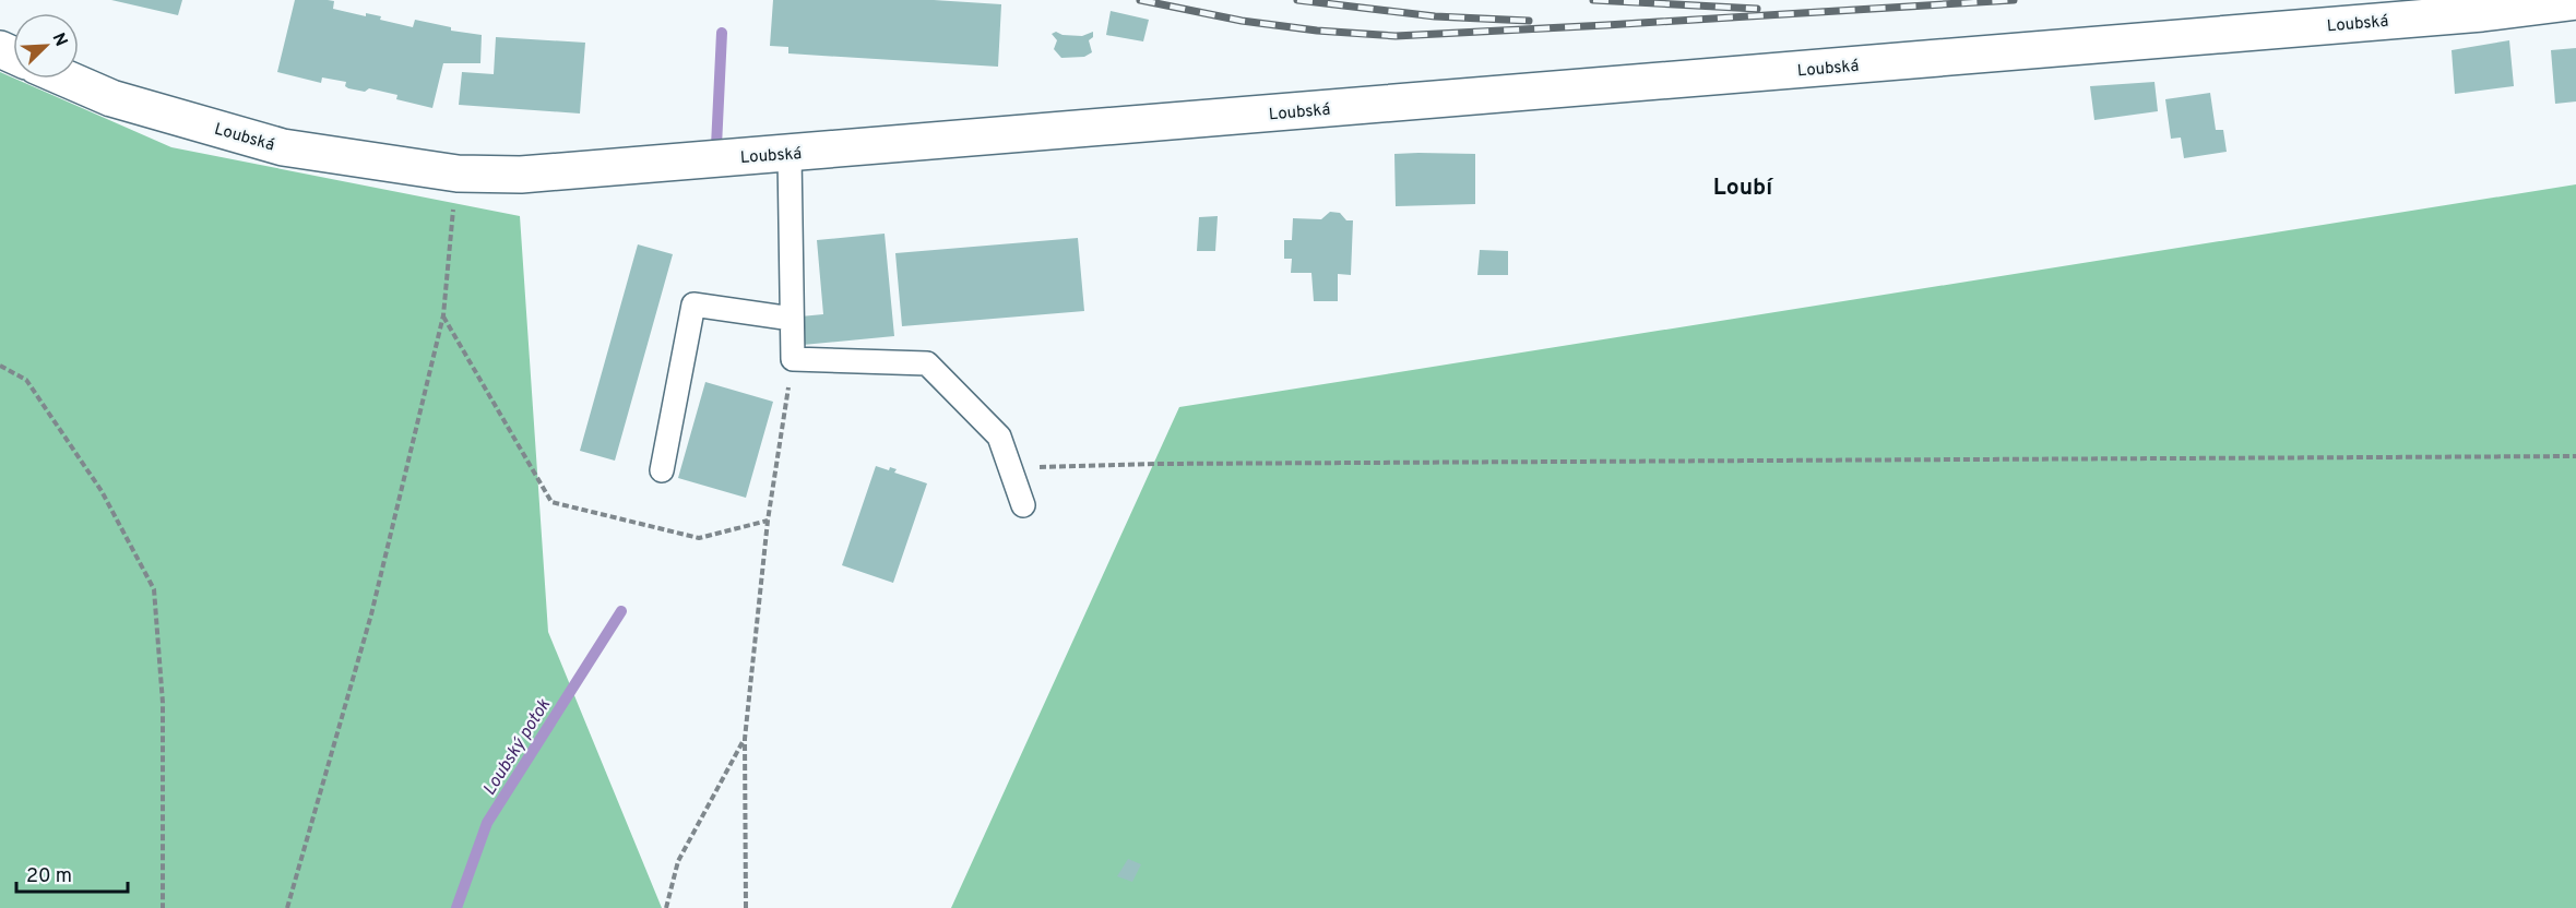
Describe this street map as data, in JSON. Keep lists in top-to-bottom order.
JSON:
{
  "streets": {
    "main road": ["Loubská"]
  },
  "districts": ["Loubí"],
  "water": ["Loubský potok"],
  "scale_bar": "20 m",
  "north": "top right"
}
